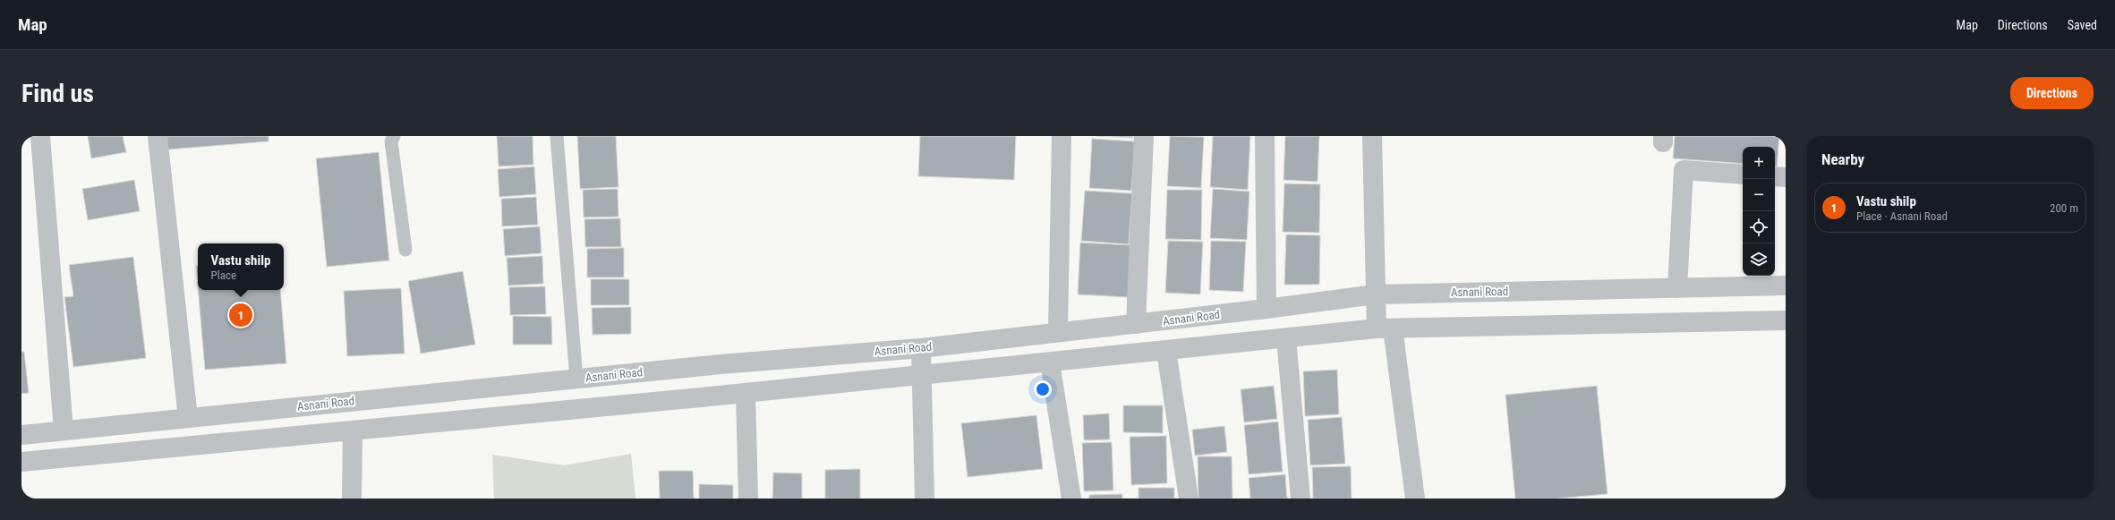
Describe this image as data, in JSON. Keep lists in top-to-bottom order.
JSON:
{
  "streets": {
    "street": ["Asnani Road"]
  },
  "page": {
    "header": "Map",
    "nav": ["Map", "Directions", "Saved"],
    "buttons": "Directions",
    "title": "Find us",
    "heading": "Nearby",
    "map_buttons": ["+", "−"],
    "list": [
      {
        "mark": "1",
        "name": "Vastu shilp",
        "note": "Place · Asnani Road",
        "value": "200 m"
      }
    ],
    "popup": ["Vastu shilp", "Place"],
    "pins": "1"
  }
}
